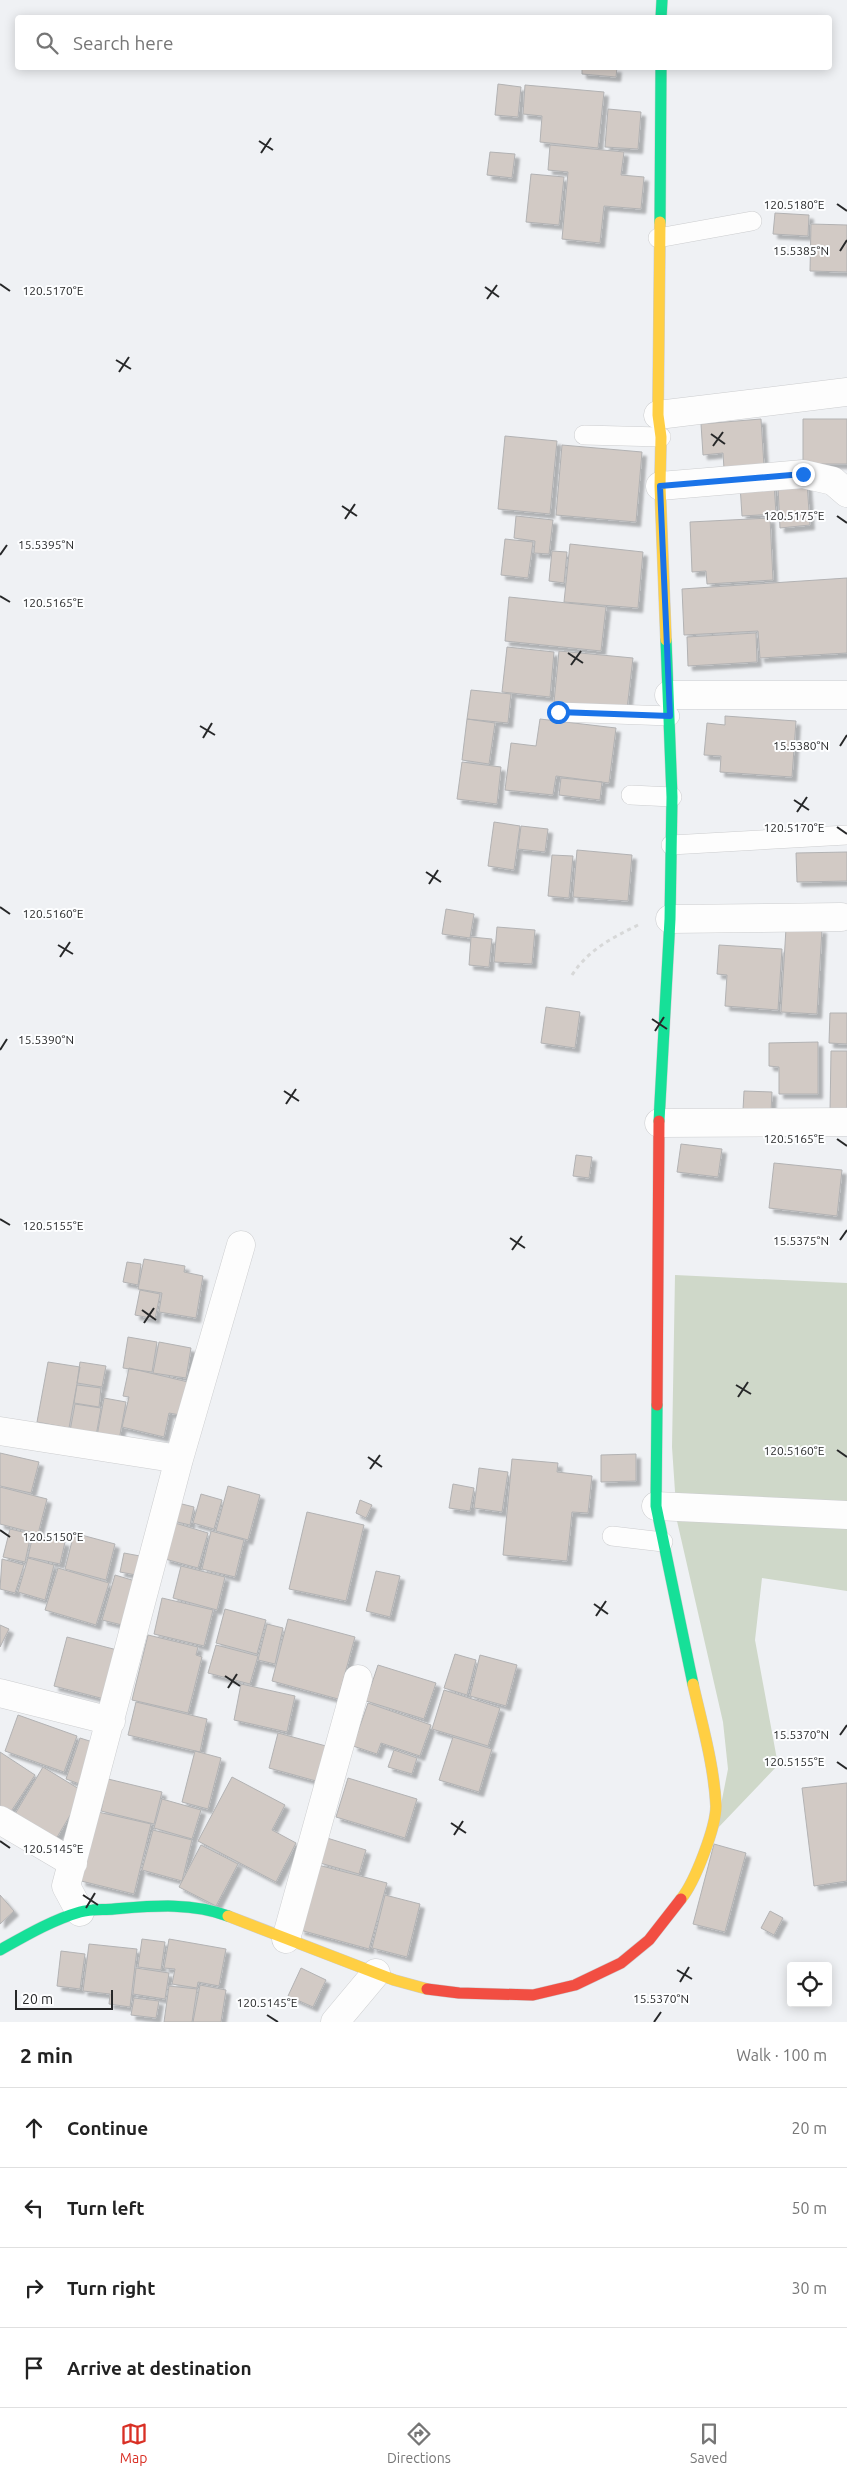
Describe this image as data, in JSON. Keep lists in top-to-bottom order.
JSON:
{
  "scale_bar": "20 m",
  "page": {
    "search": "Search here",
    "scale": "20 m",
    "heading": ["2 min", "Walk · 100 m"],
    "list": [
      ["Continue", "20 m"],
      ["Turn left", "50 m"],
      ["Turn right", "30 m"],
      "Arrive at destination"
    ],
    "nav": ["Map", "Directions", "Saved"]
  },
  "coordinates": [
    "120.5180°E",
    "15.5385°N",
    "120.5170°E",
    "120.5175°E",
    "15.5395°N",
    "120.5165°E",
    "15.5380°N",
    "120.5160°E",
    "15.5390°N",
    "120.5155°E",
    "15.5375°N",
    "120.5150°E",
    "15.5370°N",
    "120.5145°E"
  ]
}
